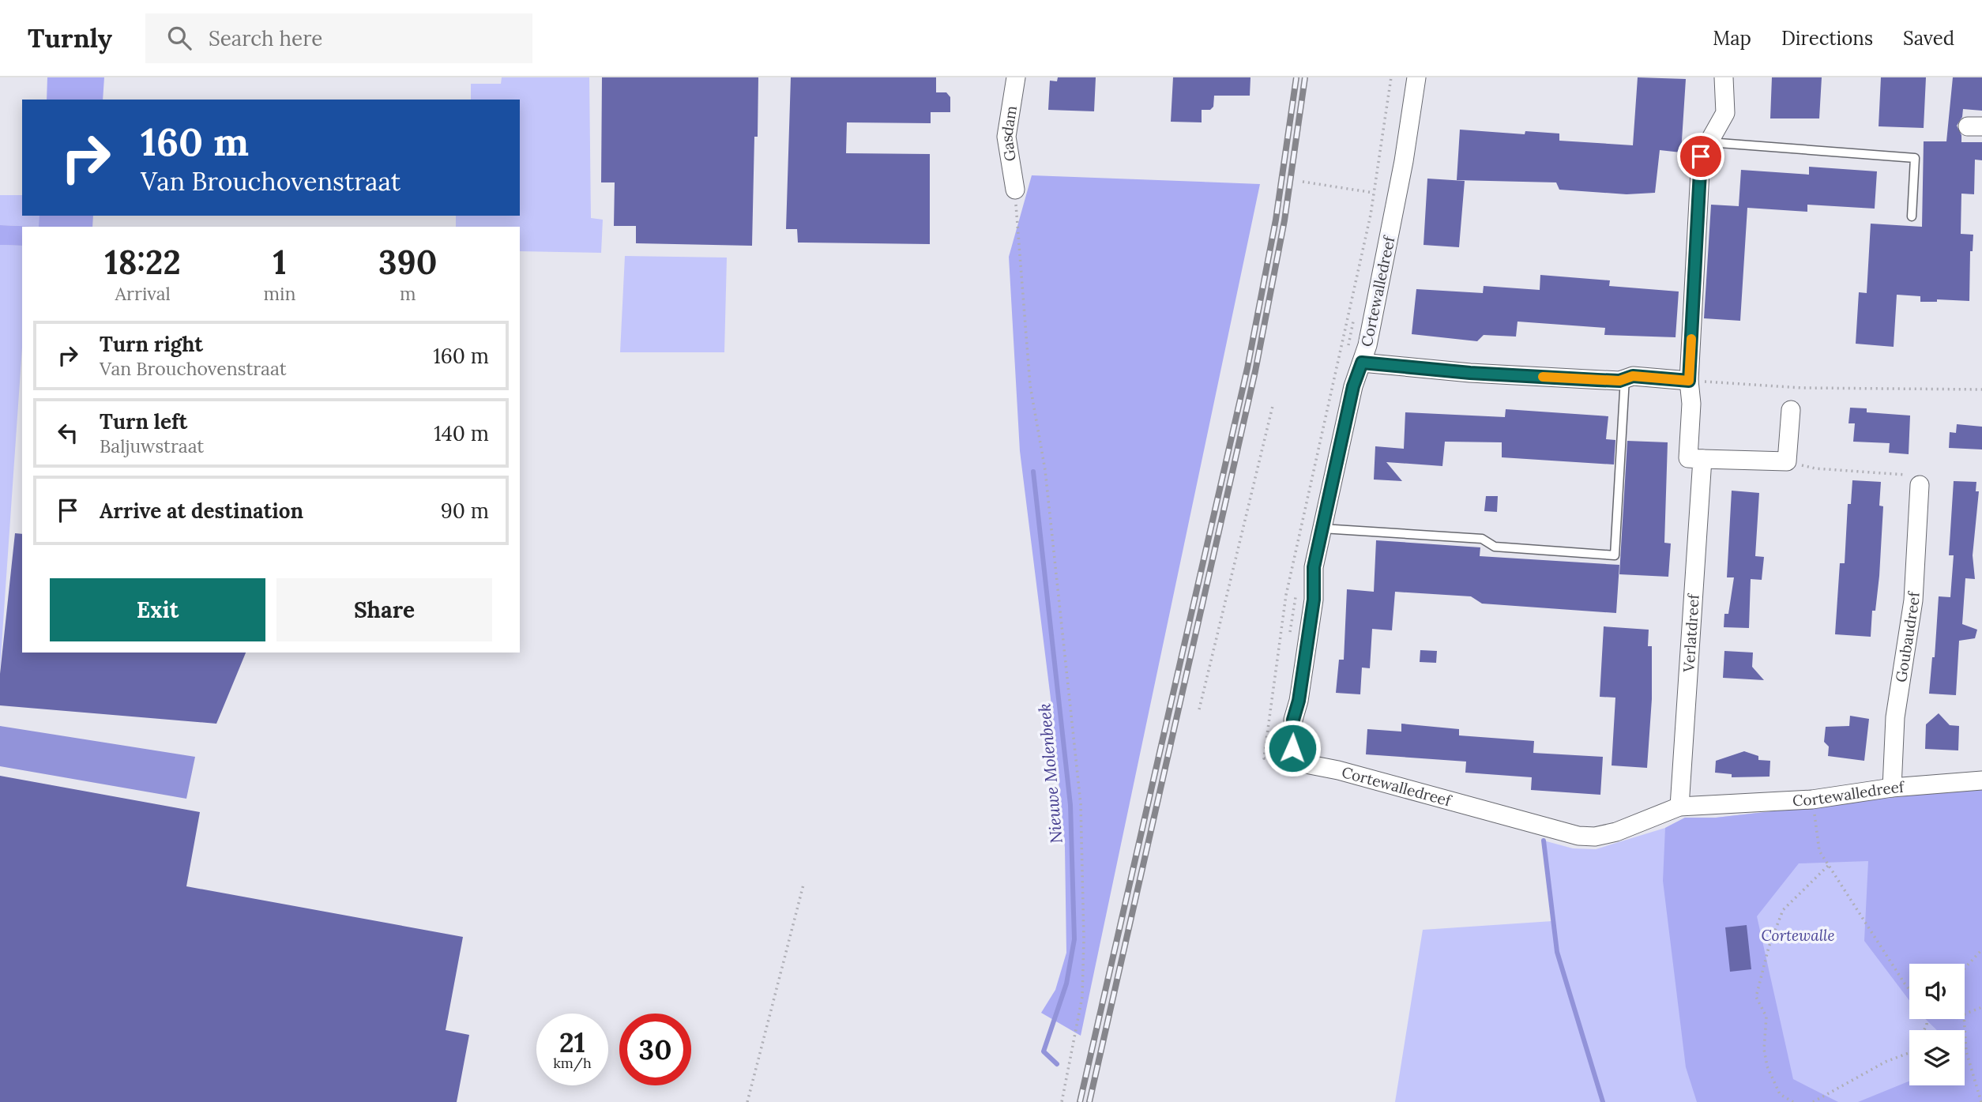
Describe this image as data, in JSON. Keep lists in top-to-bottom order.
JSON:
{
  "streets": {
    "street": [
      "Gasdam",
      "Cortewalledreef",
      "Verlatdreef",
      "Goubaudreef"
    ]
  },
  "crossings": [
    ["Cortewalledreef", "Verlatdreef"],
    ["Cortewalledreef", "Goubaudreef"]
  ],
  "water": ["Nieuwe Molenbeek"],
  "parks": ["Cortewalle"],
  "page": {
    "header": "Turnly",
    "search": "Search here",
    "nav": ["Map", "Directions", "Saved"],
    "turn": ["160 m", "Van Brouchovenstraat"],
    "eta": [
      "18:22",
      "Arrival",
      "1",
      "min",
      "390",
      "m"
    ],
    "list": [
      {
        "name": "Turn right",
        "note": "Van Brouchovenstraat",
        "value": "160 m"
      },
      {
        "name": "Turn left",
        "note": "Baljuwstraat",
        "value": "140 m"
      },
      {
        "name": "Arrive at destination",
        "value": "90 m"
      }
    ],
    "buttons": ["Exit", "Share"],
    "speed": "21 km/h",
    "limit": "30"
  }
}
